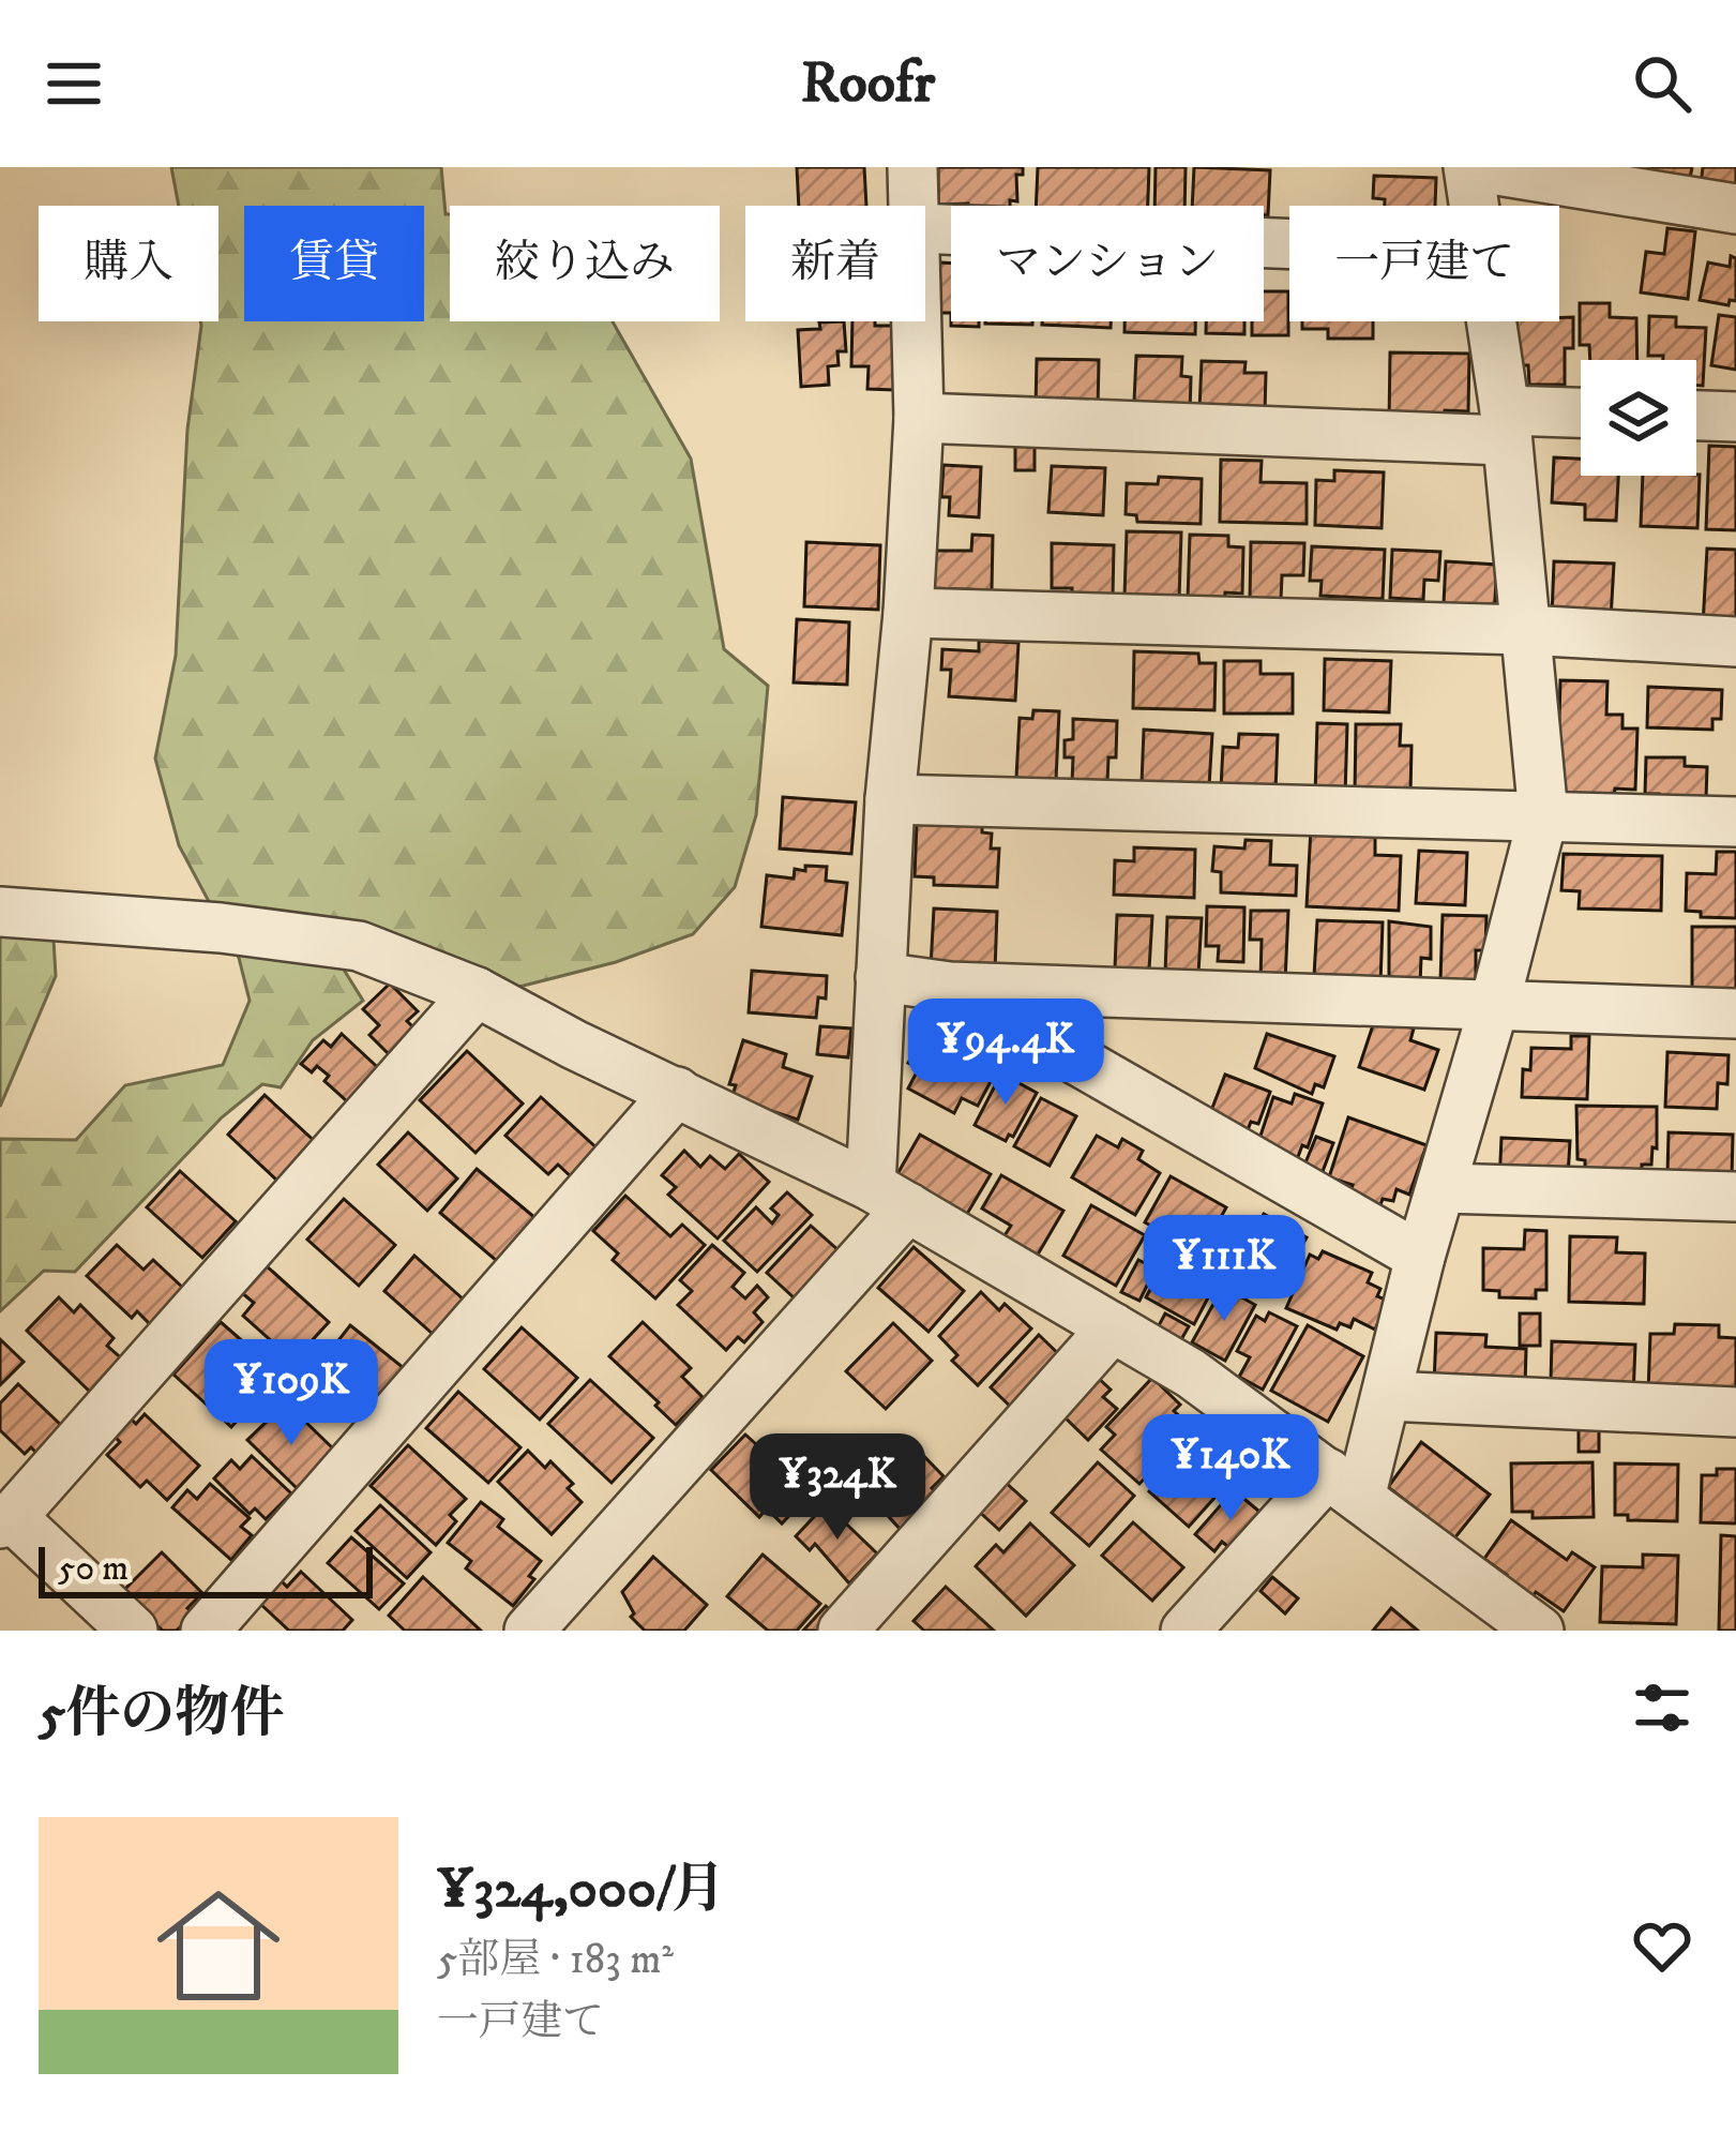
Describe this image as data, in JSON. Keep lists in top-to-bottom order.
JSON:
{
  "scale_bar": "50 m",
  "page": {
    "header": "Roofr",
    "chip": [
      "購入",
      "賃貸",
      "絞り込み",
      "新着",
      "マンション",
      "一戸建て"
    ],
    "price": [
      "¥94.4K",
      "¥111K",
      "¥109K",
      "¥140K",
      "¥324K"
    ],
    "scale": "50 m",
    "heading": "5件の物件",
    "list": [
      {
        "name": "¥324,000/月",
        "note": "5部屋 · 183 m² · 一戸建て"
      }
    ]
  }
}
